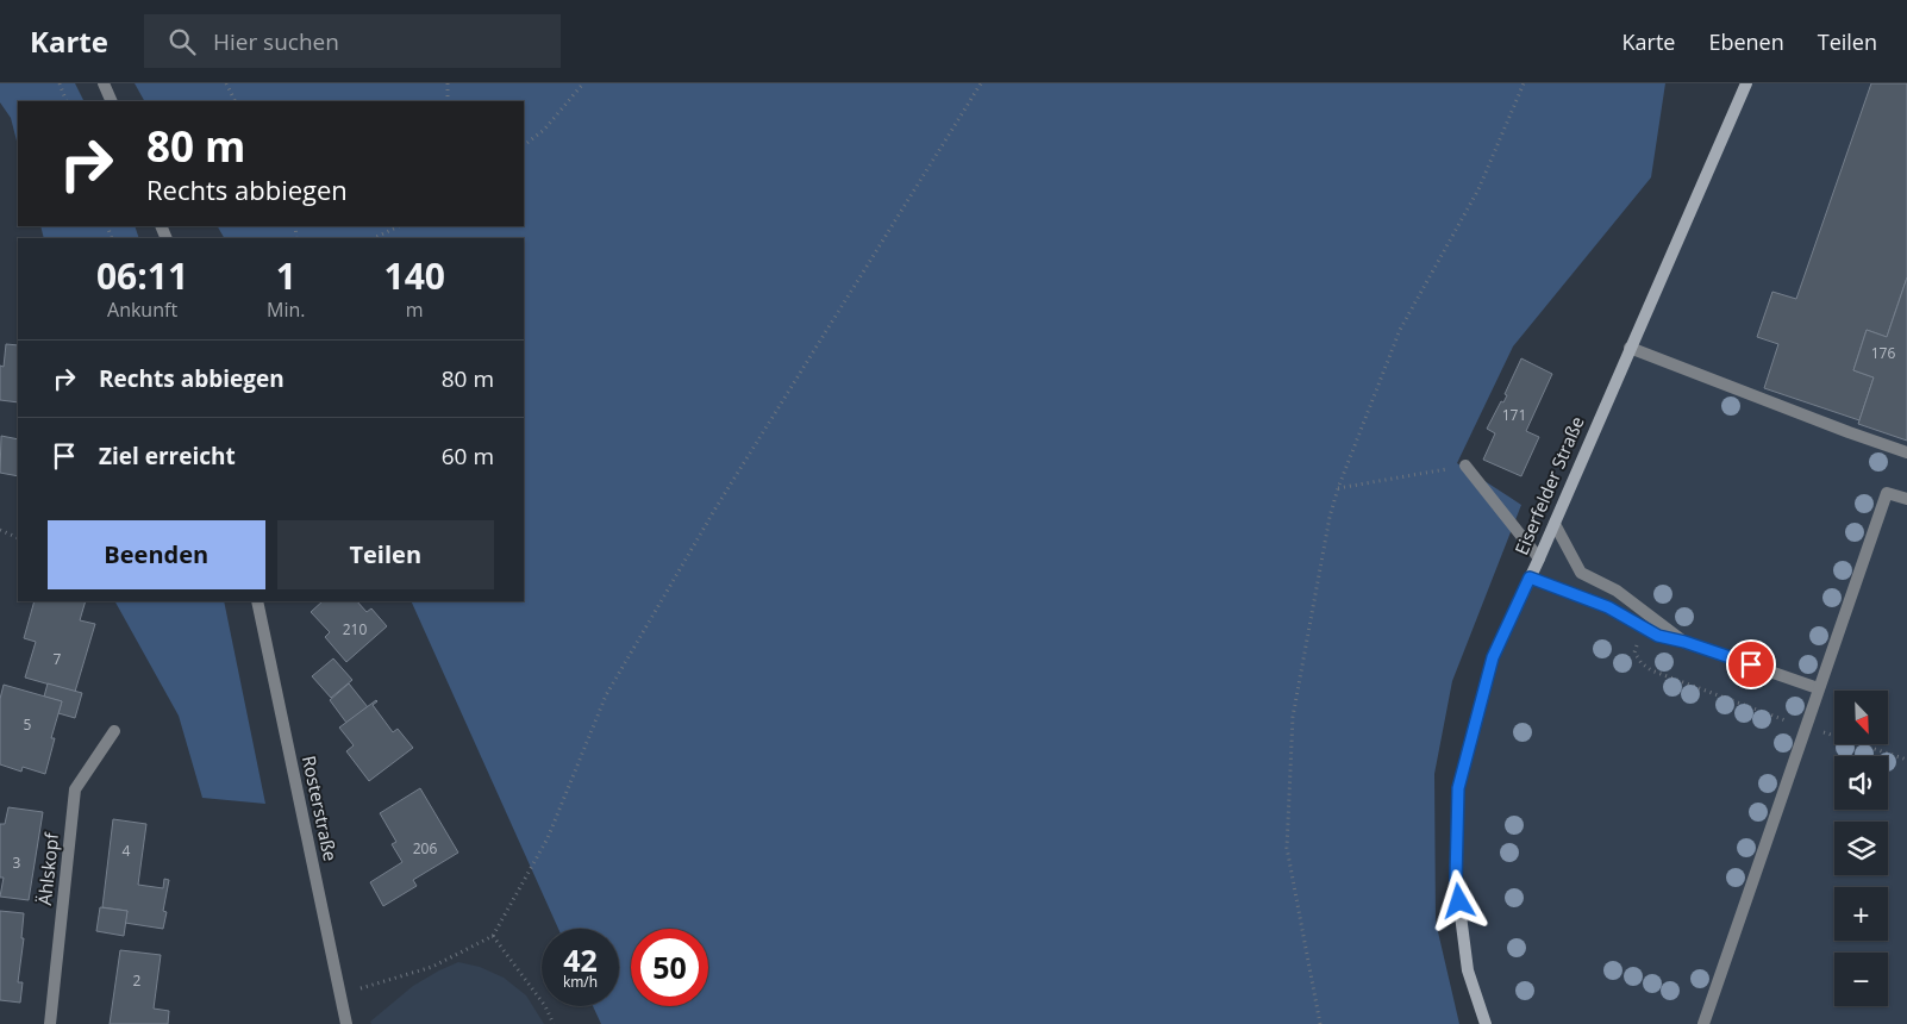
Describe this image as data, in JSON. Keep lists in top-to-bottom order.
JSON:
{
  "streets": {
    "main road": ["Eiserfelder Straße"],
    "street": ["Rosterstraße", "Ählskopf"]
  },
  "house_numbers": [
    "176",
    "171",
    "210",
    "7",
    "5",
    "206",
    "4",
    "3",
    "2"
  ],
  "north": "bottom right",
  "page": {
    "header": "Karte",
    "search": "Hier suchen",
    "nav": ["Karte", "Ebenen", "Teilen"],
    "turn": ["80 m", "Rechts abbiegen"],
    "eta": [
      "06:11",
      "Ankunft",
      "1",
      "Min.",
      "140",
      "m"
    ],
    "list": [
      {
        "name": "Rechts abbiegen",
        "value": "80 m"
      },
      {
        "name": "Ziel erreicht",
        "value": "60 m"
      }
    ],
    "buttons": ["Beenden", "Teilen"],
    "map_buttons": ["+", "−"],
    "speed": "42 km/h",
    "limit": "50"
  }
}
